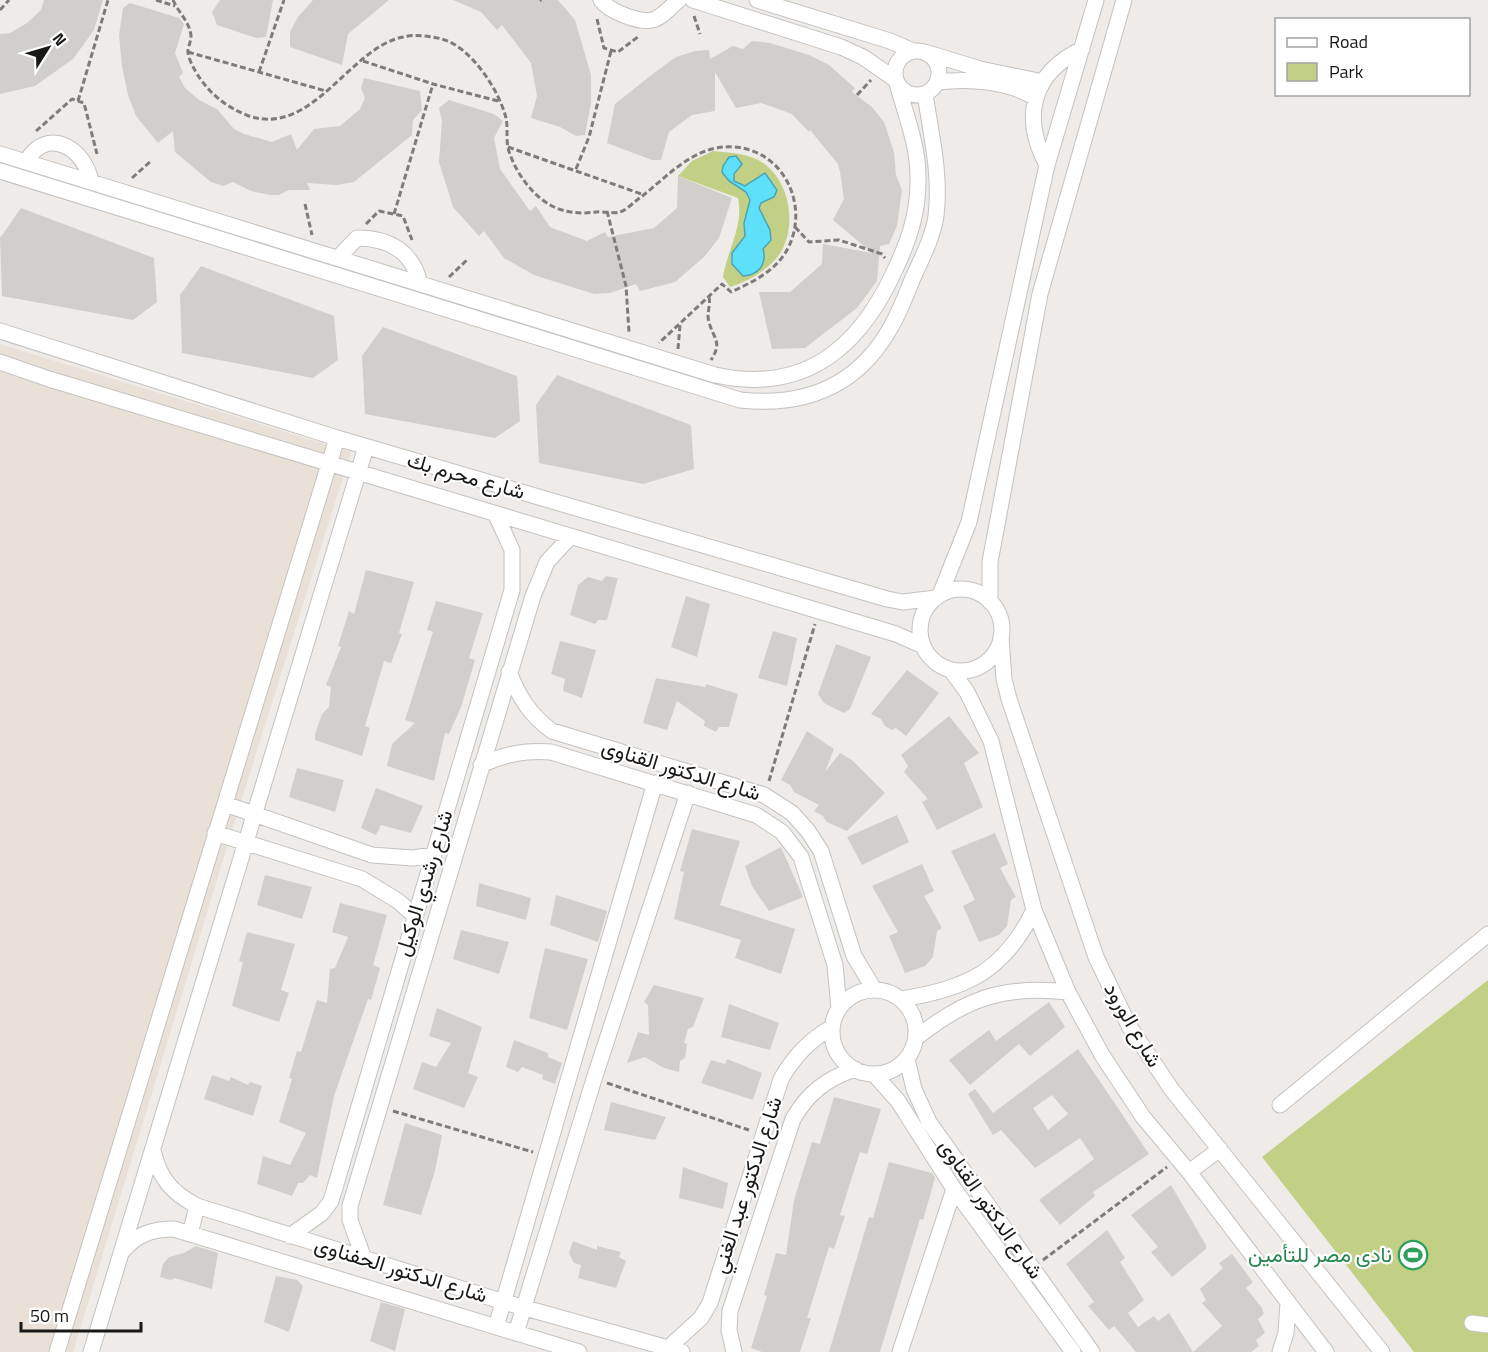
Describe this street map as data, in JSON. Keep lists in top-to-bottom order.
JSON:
{
  "streets": {
    "street": [
      "شارع محرم بك",
      "شارع الدكتور القناوى",
      "شارع رشدي الوكيل",
      "شارع الورود",
      "شارع الدكتور عبد الغني",
      "شارع الدكتور الحفناوى"
    ]
  },
  "crossings": [
    ["شارع محرم بك", "شارع رشدي الوكيل"],
    ["شارع محرم بك", "شارع الورود"],
    ["شارع الدكتور القناوى", "شارع رشدي الوكيل"],
    ["شارع الدكتور القناوى", "شارع الدكتور عبد الغني"],
    ["شارع رشدي الوكيل", "شارع الدكتور الحفناوى"],
    ["شارع الدكتور عبد الغني", "شارع الدكتور الحفناوى"]
  ],
  "places": {
    "sports": ["نادى مصر للتأمين"]
  },
  "legend": ["Road", "Park"],
  "scale_bar": "50 m",
  "north": "top right"
}
